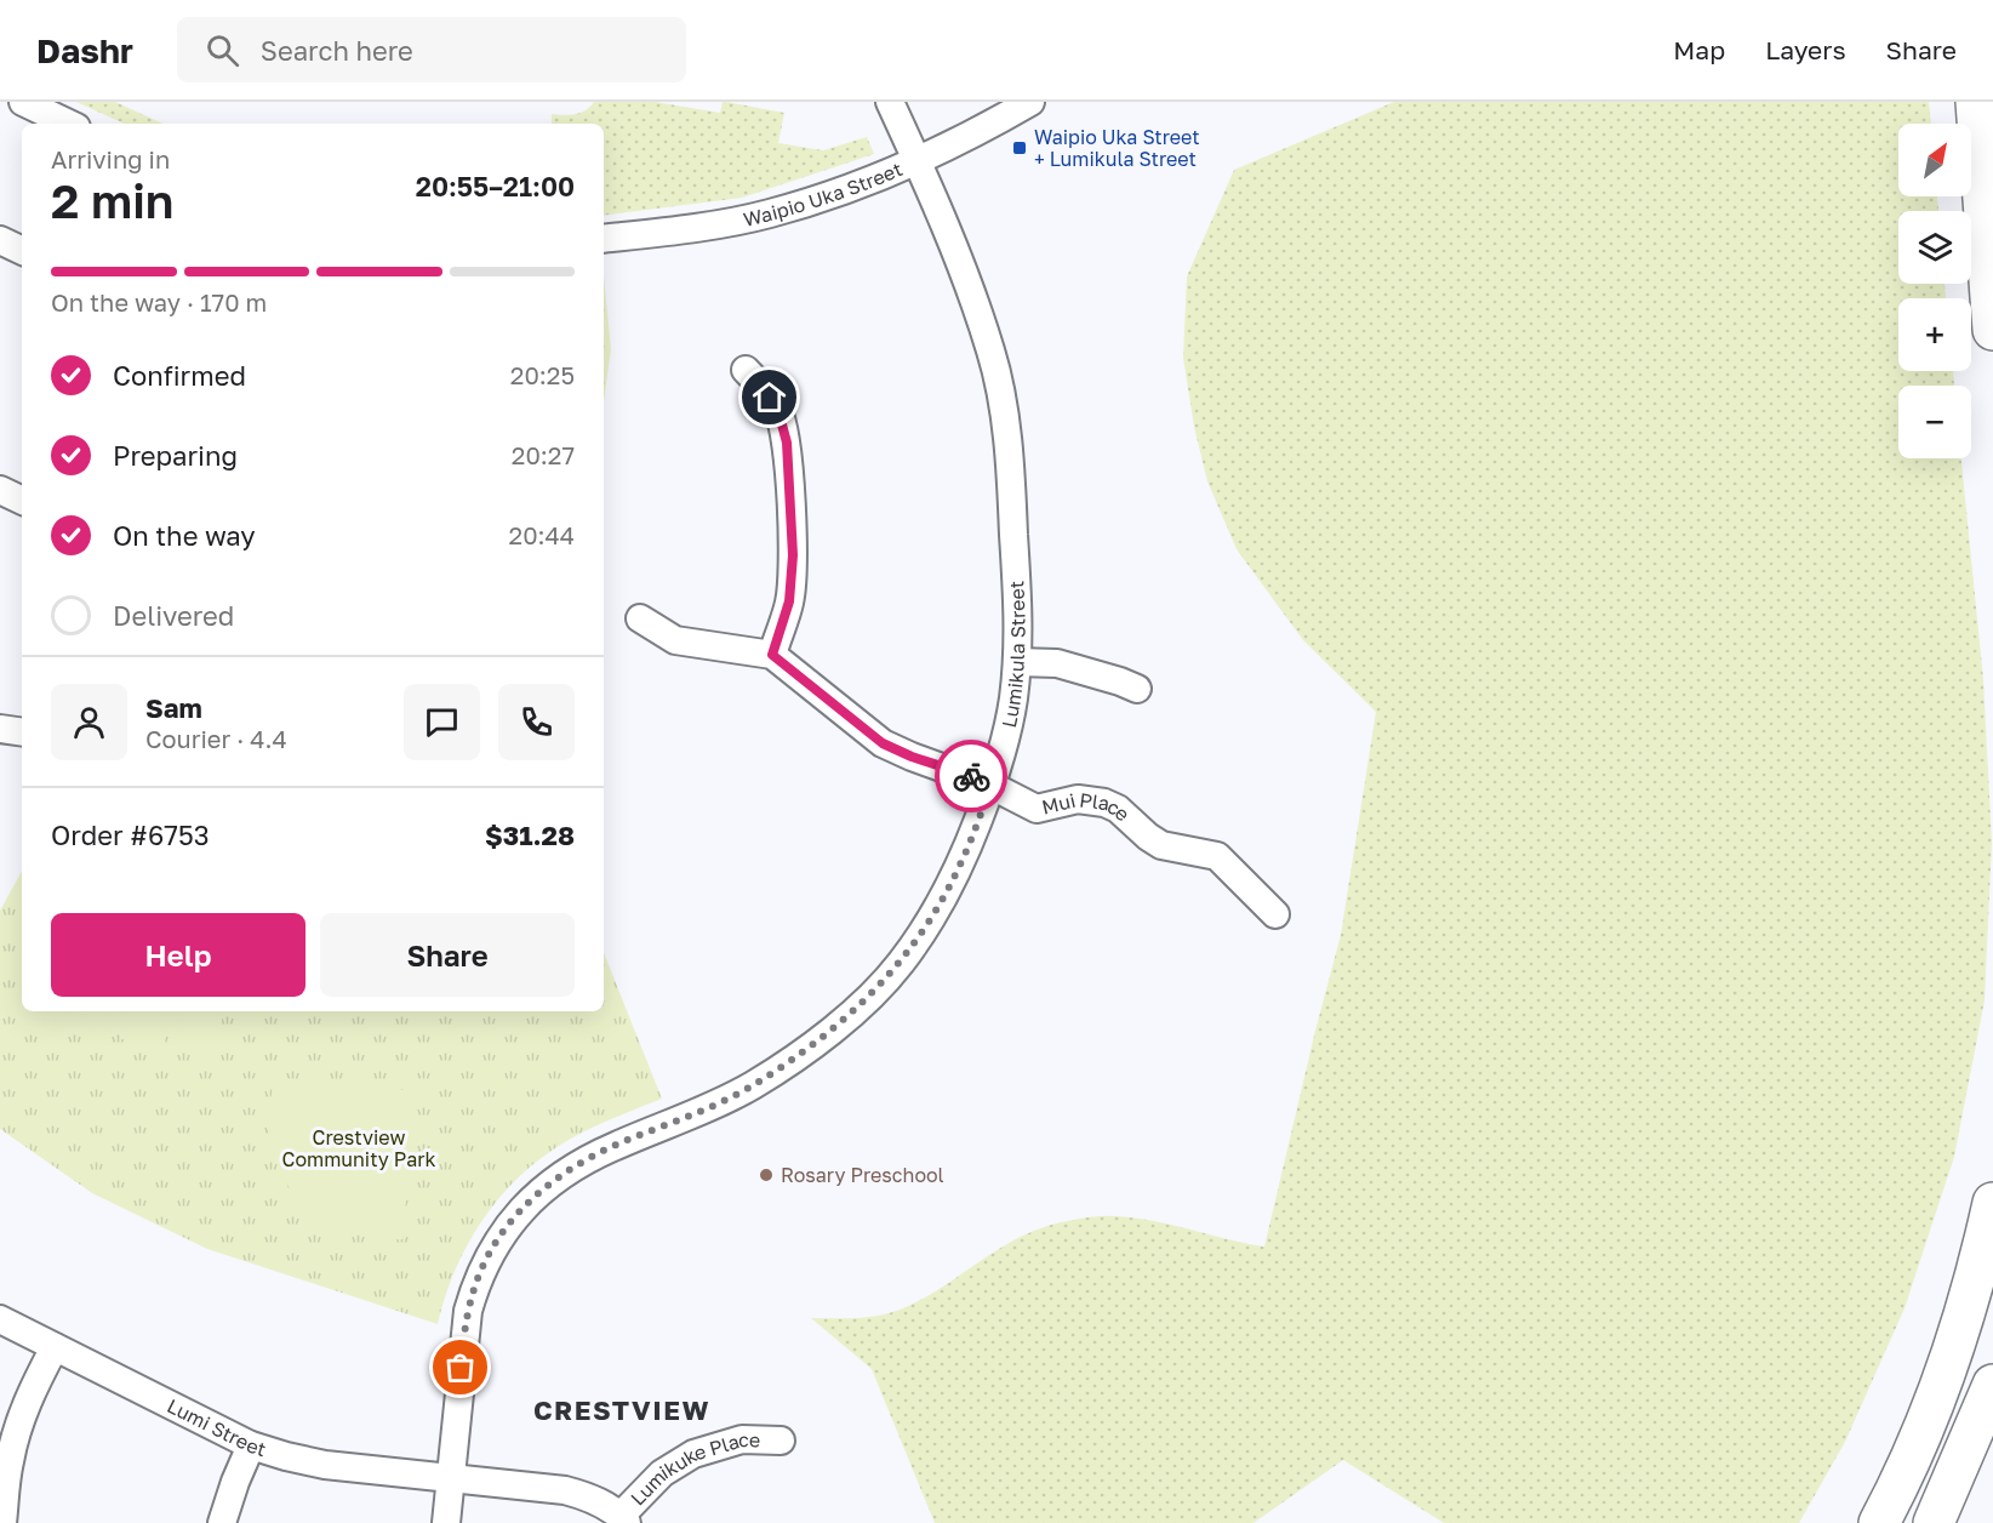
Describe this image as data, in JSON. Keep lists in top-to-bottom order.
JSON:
{
  "streets": {
    "street": [
      "Waipio Uka Street",
      "Lumikula Street",
      "Mui Place",
      "Lumi Street",
      "Lumikuke Place"
    ]
  },
  "crossings": [
    ["Waipio Uka Street", "Lumikula Street"],
    ["Lumikula Street", "Mui Place"],
    ["Lumikula Street", "Lumi Street"],
    ["Lumi Street", "Lumikuke Place"]
  ],
  "districts": ["CRESTVIEW"],
  "parks": ["Crestview Community Park"],
  "places": {
    "transit": ["Waipio Uka Street + Lumikula Street"],
    "other": ["Rosary Preschool"]
  },
  "north": "top right",
  "page": {
    "header": "Dashr",
    "search": "Search here",
    "nav": ["Map", "Layers", "Share"],
    "map_buttons": ["+", "−"],
    "heading": ["2 min", "Arriving in", "20:55–21:00"],
    "panel": [
      "Sam",
      "Courier · 4.4",
      "Order #6753",
      "$31.28"
    ],
    "bar": "On the way · 170 m",
    "list": [
      ["Confirmed", "20:25"],
      ["Preparing", "20:27"],
      ["On the way", "20:44"],
      "Delivered"
    ],
    "buttons": ["Help", "Share"]
  }
}
